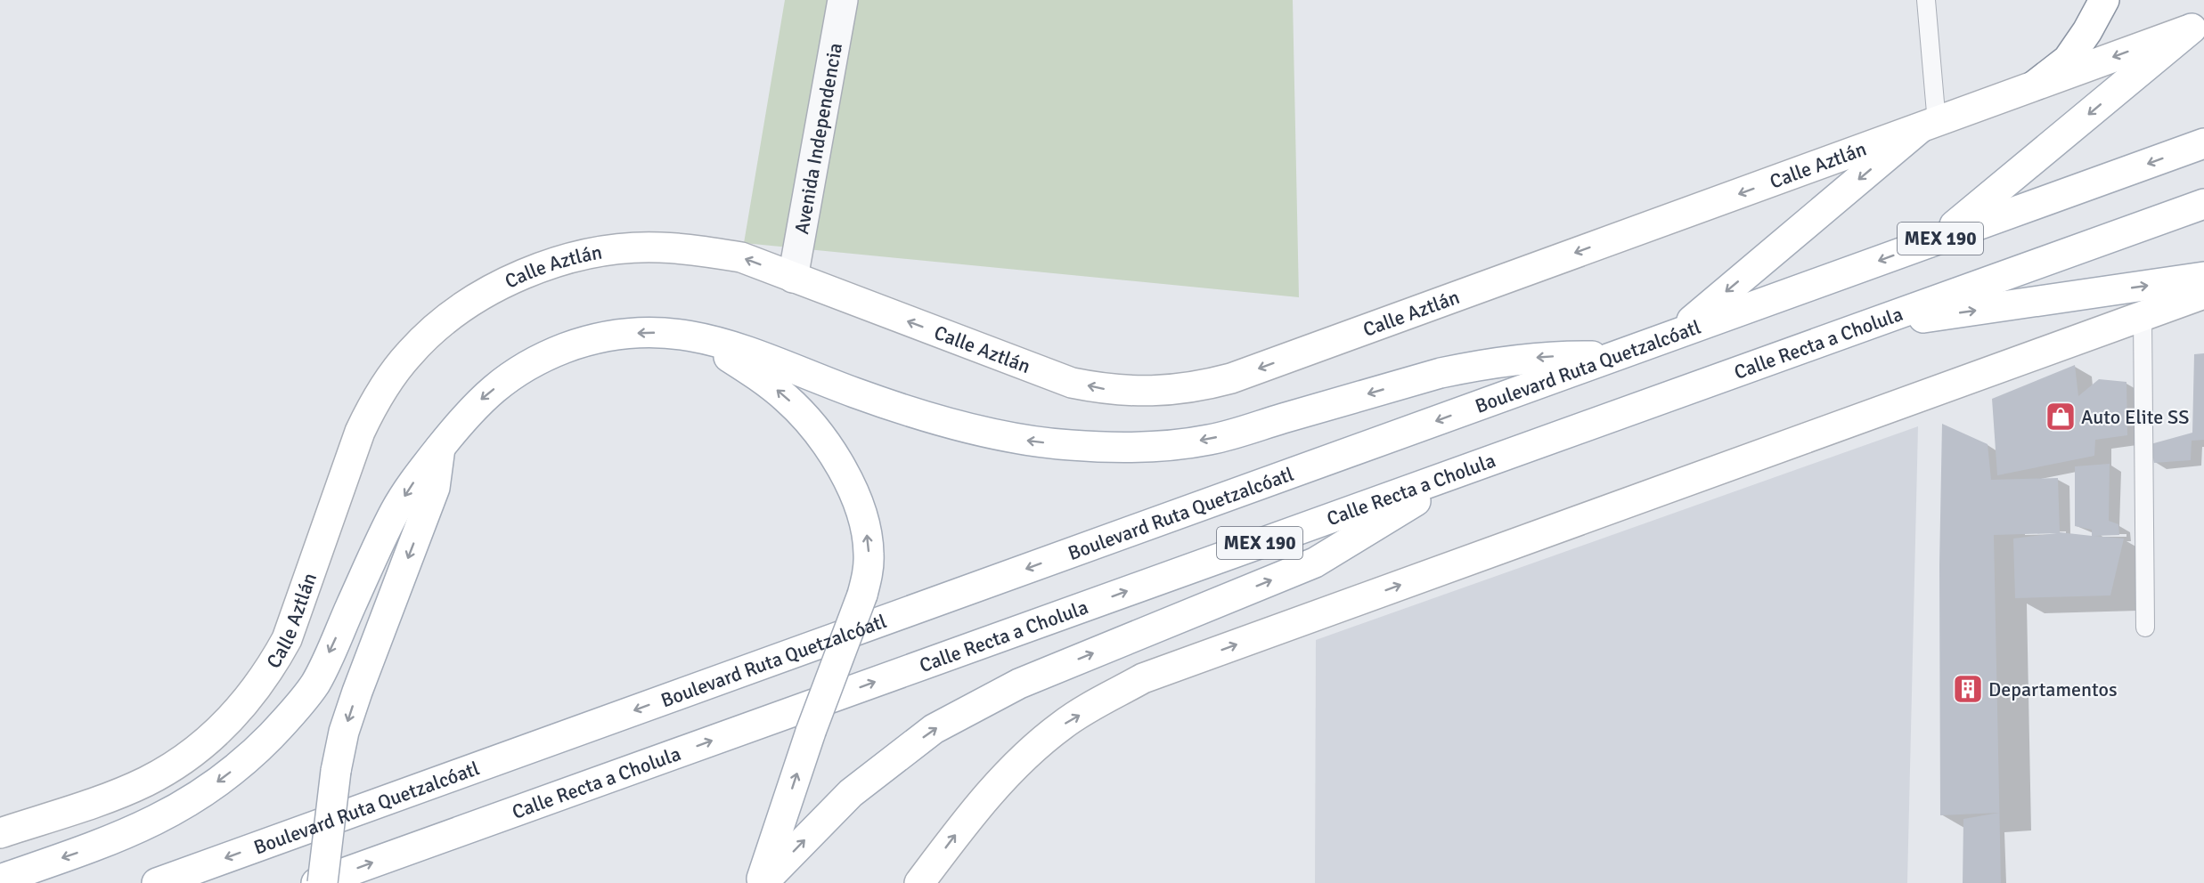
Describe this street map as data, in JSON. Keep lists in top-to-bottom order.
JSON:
{
  "streets": {
    "main road": [
      "Calle Aztlán",
      "MEX 190",
      "Calle Recta a Cholula",
      "Boulevard Ruta Quetzalcóatl"
    ],
    "street": ["Avenida Independencia"]
  },
  "crossings": [
    ["Avenida Independencia", "Calle Aztlán"]
  ],
  "places": {
    "shop": ["Auto Elite SS"],
    "building": ["Departamentos"]
  }
}
